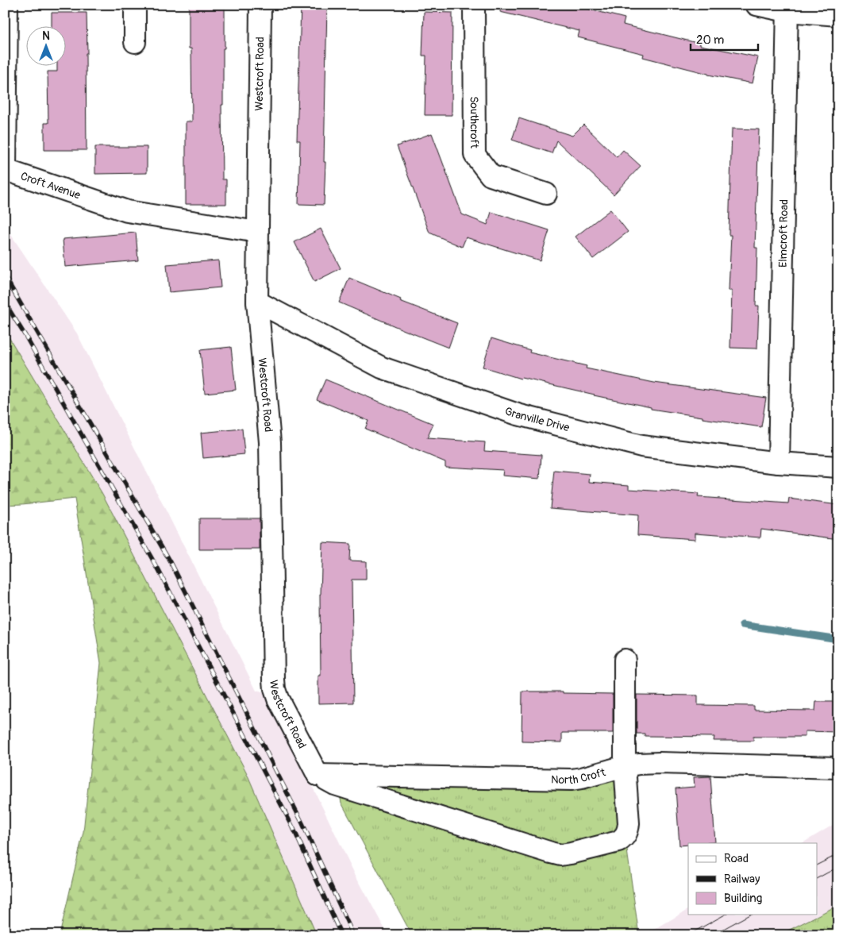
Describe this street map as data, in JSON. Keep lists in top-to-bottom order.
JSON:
{
  "streets": {
    "street": [
      "Westcroft Road",
      "Southcroft",
      "Croft Avenue",
      "Elmcroft Road",
      "Granville Drive",
      "North Croft"
    ]
  },
  "crossings": [
    ["Westcroft Road", "Croft Avenue"],
    ["Westcroft Road", "Granville Drive"],
    ["Westcroft Road", "North Croft"],
    ["Elmcroft Road", "Granville Drive"]
  ],
  "legend": ["Road", "Railway", "Building"],
  "scale_bar": "20 m",
  "north": "top"
}
